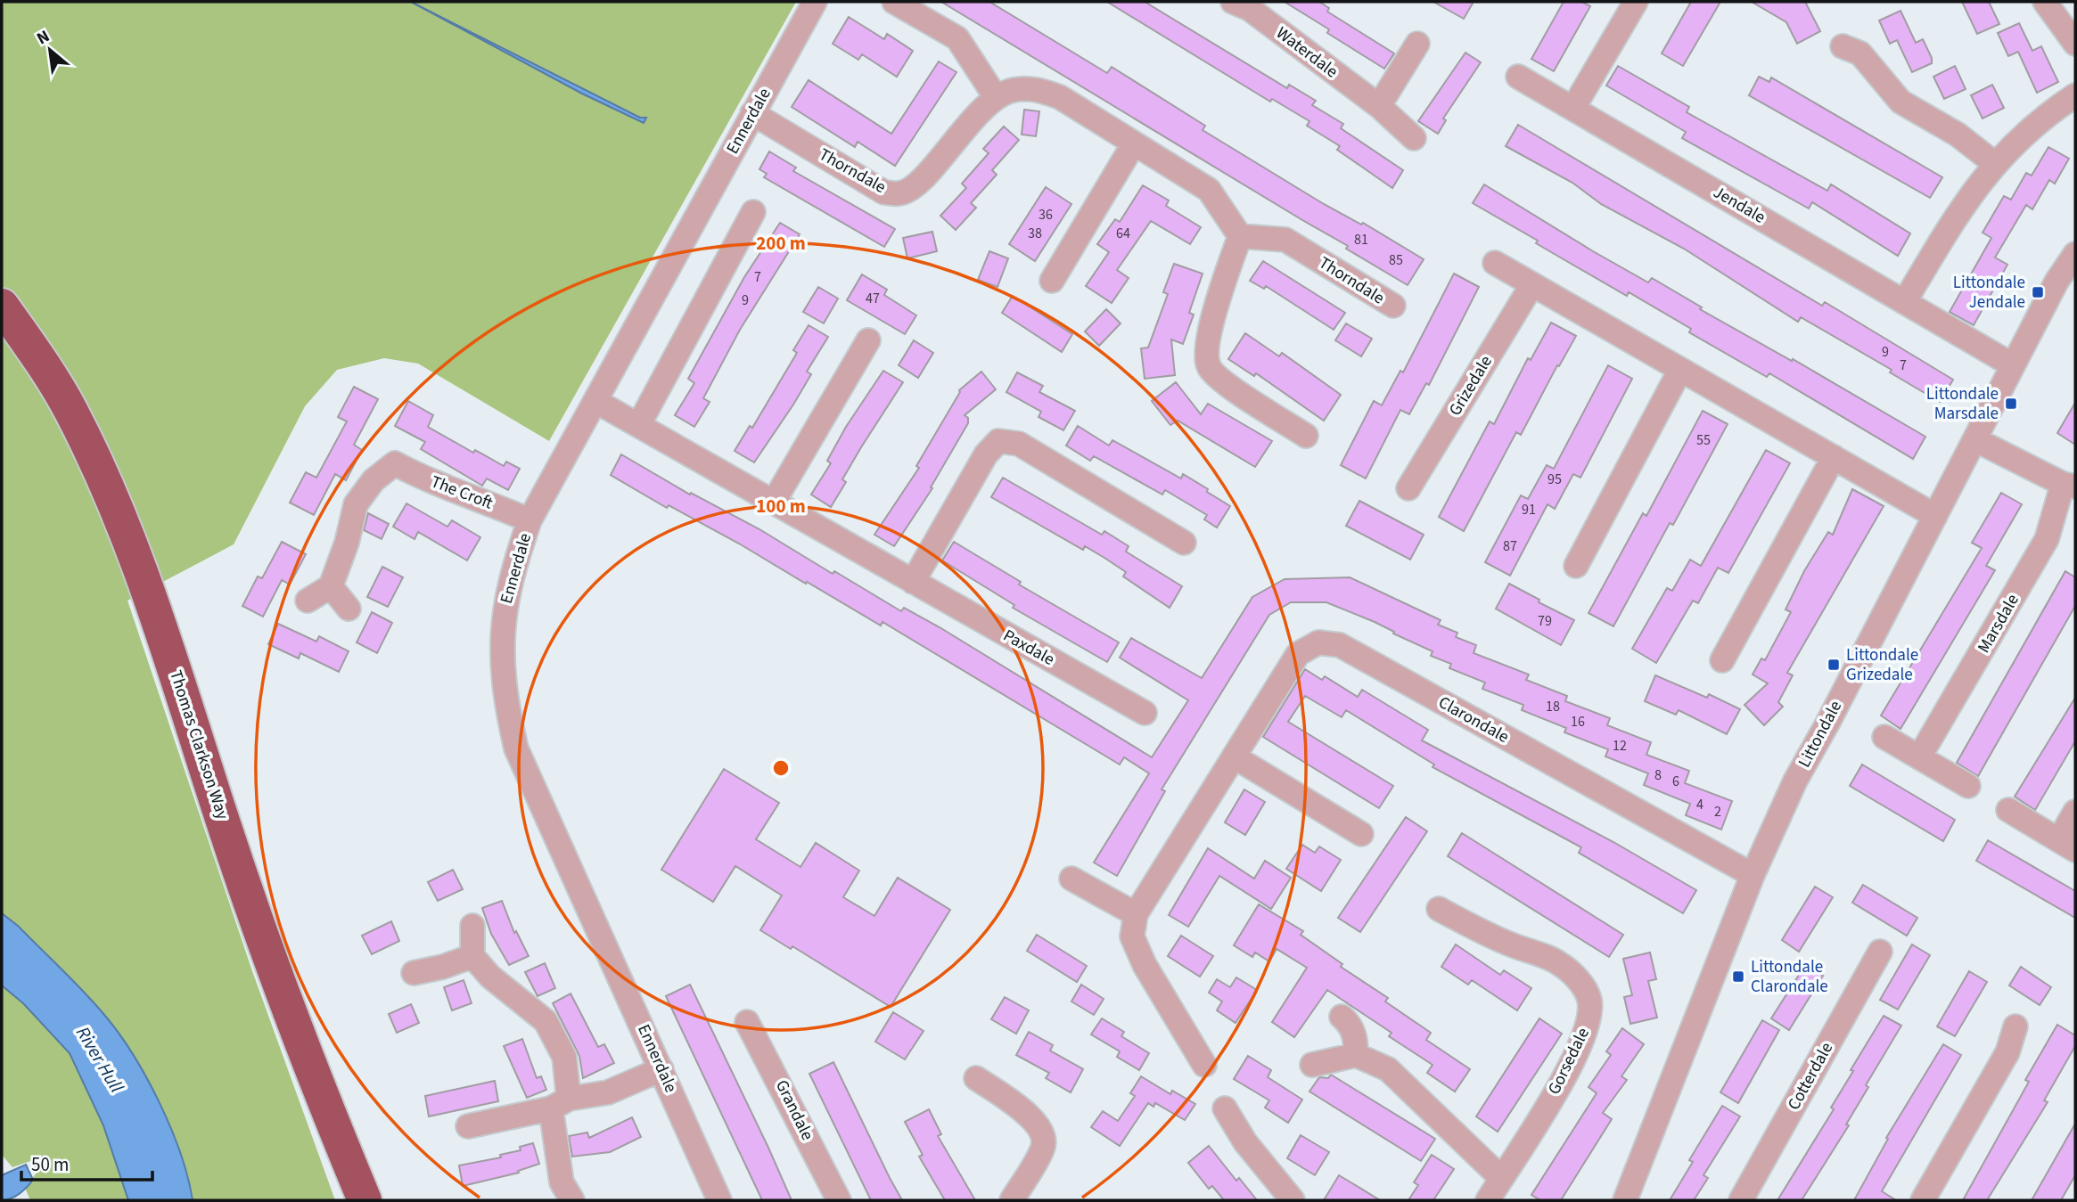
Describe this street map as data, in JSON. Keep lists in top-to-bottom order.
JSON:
{
  "streets": {
    "highway": ["Thomas Clarkson Way"],
    "street": [
      "Waterdale",
      "Ennerdale",
      "Thorndale",
      "Jendale",
      "Grizedale",
      "The Croft",
      "Marsdale",
      "Paxdale",
      "Clarondale",
      "Littondale",
      "Gorsedale",
      "Cotterdale",
      "Grandale"
    ]
  },
  "crossings": [
    ["Ennerdale", "Thorndale"],
    ["Ennerdale", "The Croft"],
    ["Ennerdale", "Paxdale"],
    ["Jendale", "Littondale"],
    ["Marsdale", "Littondale"],
    ["Clarondale", "Littondale"]
  ],
  "water": ["River Hull"],
  "places": {
    "transit": [
      "Littondale Jendale",
      "Littondale Marsdale",
      "Littondale Grizedale",
      "Littondale Clarondale"
    ]
  },
  "house_numbers": [
    "36",
    "38",
    "64",
    "81",
    "85",
    "7",
    "47",
    "9",
    "9",
    "7",
    "55",
    "95",
    "91",
    "87",
    "79",
    "18",
    "16",
    "12",
    "8",
    "6",
    "4",
    "2"
  ],
  "scale_bar": "50 m",
  "north": "top left",
  "rings": ["200 m", "100 m"]
}
